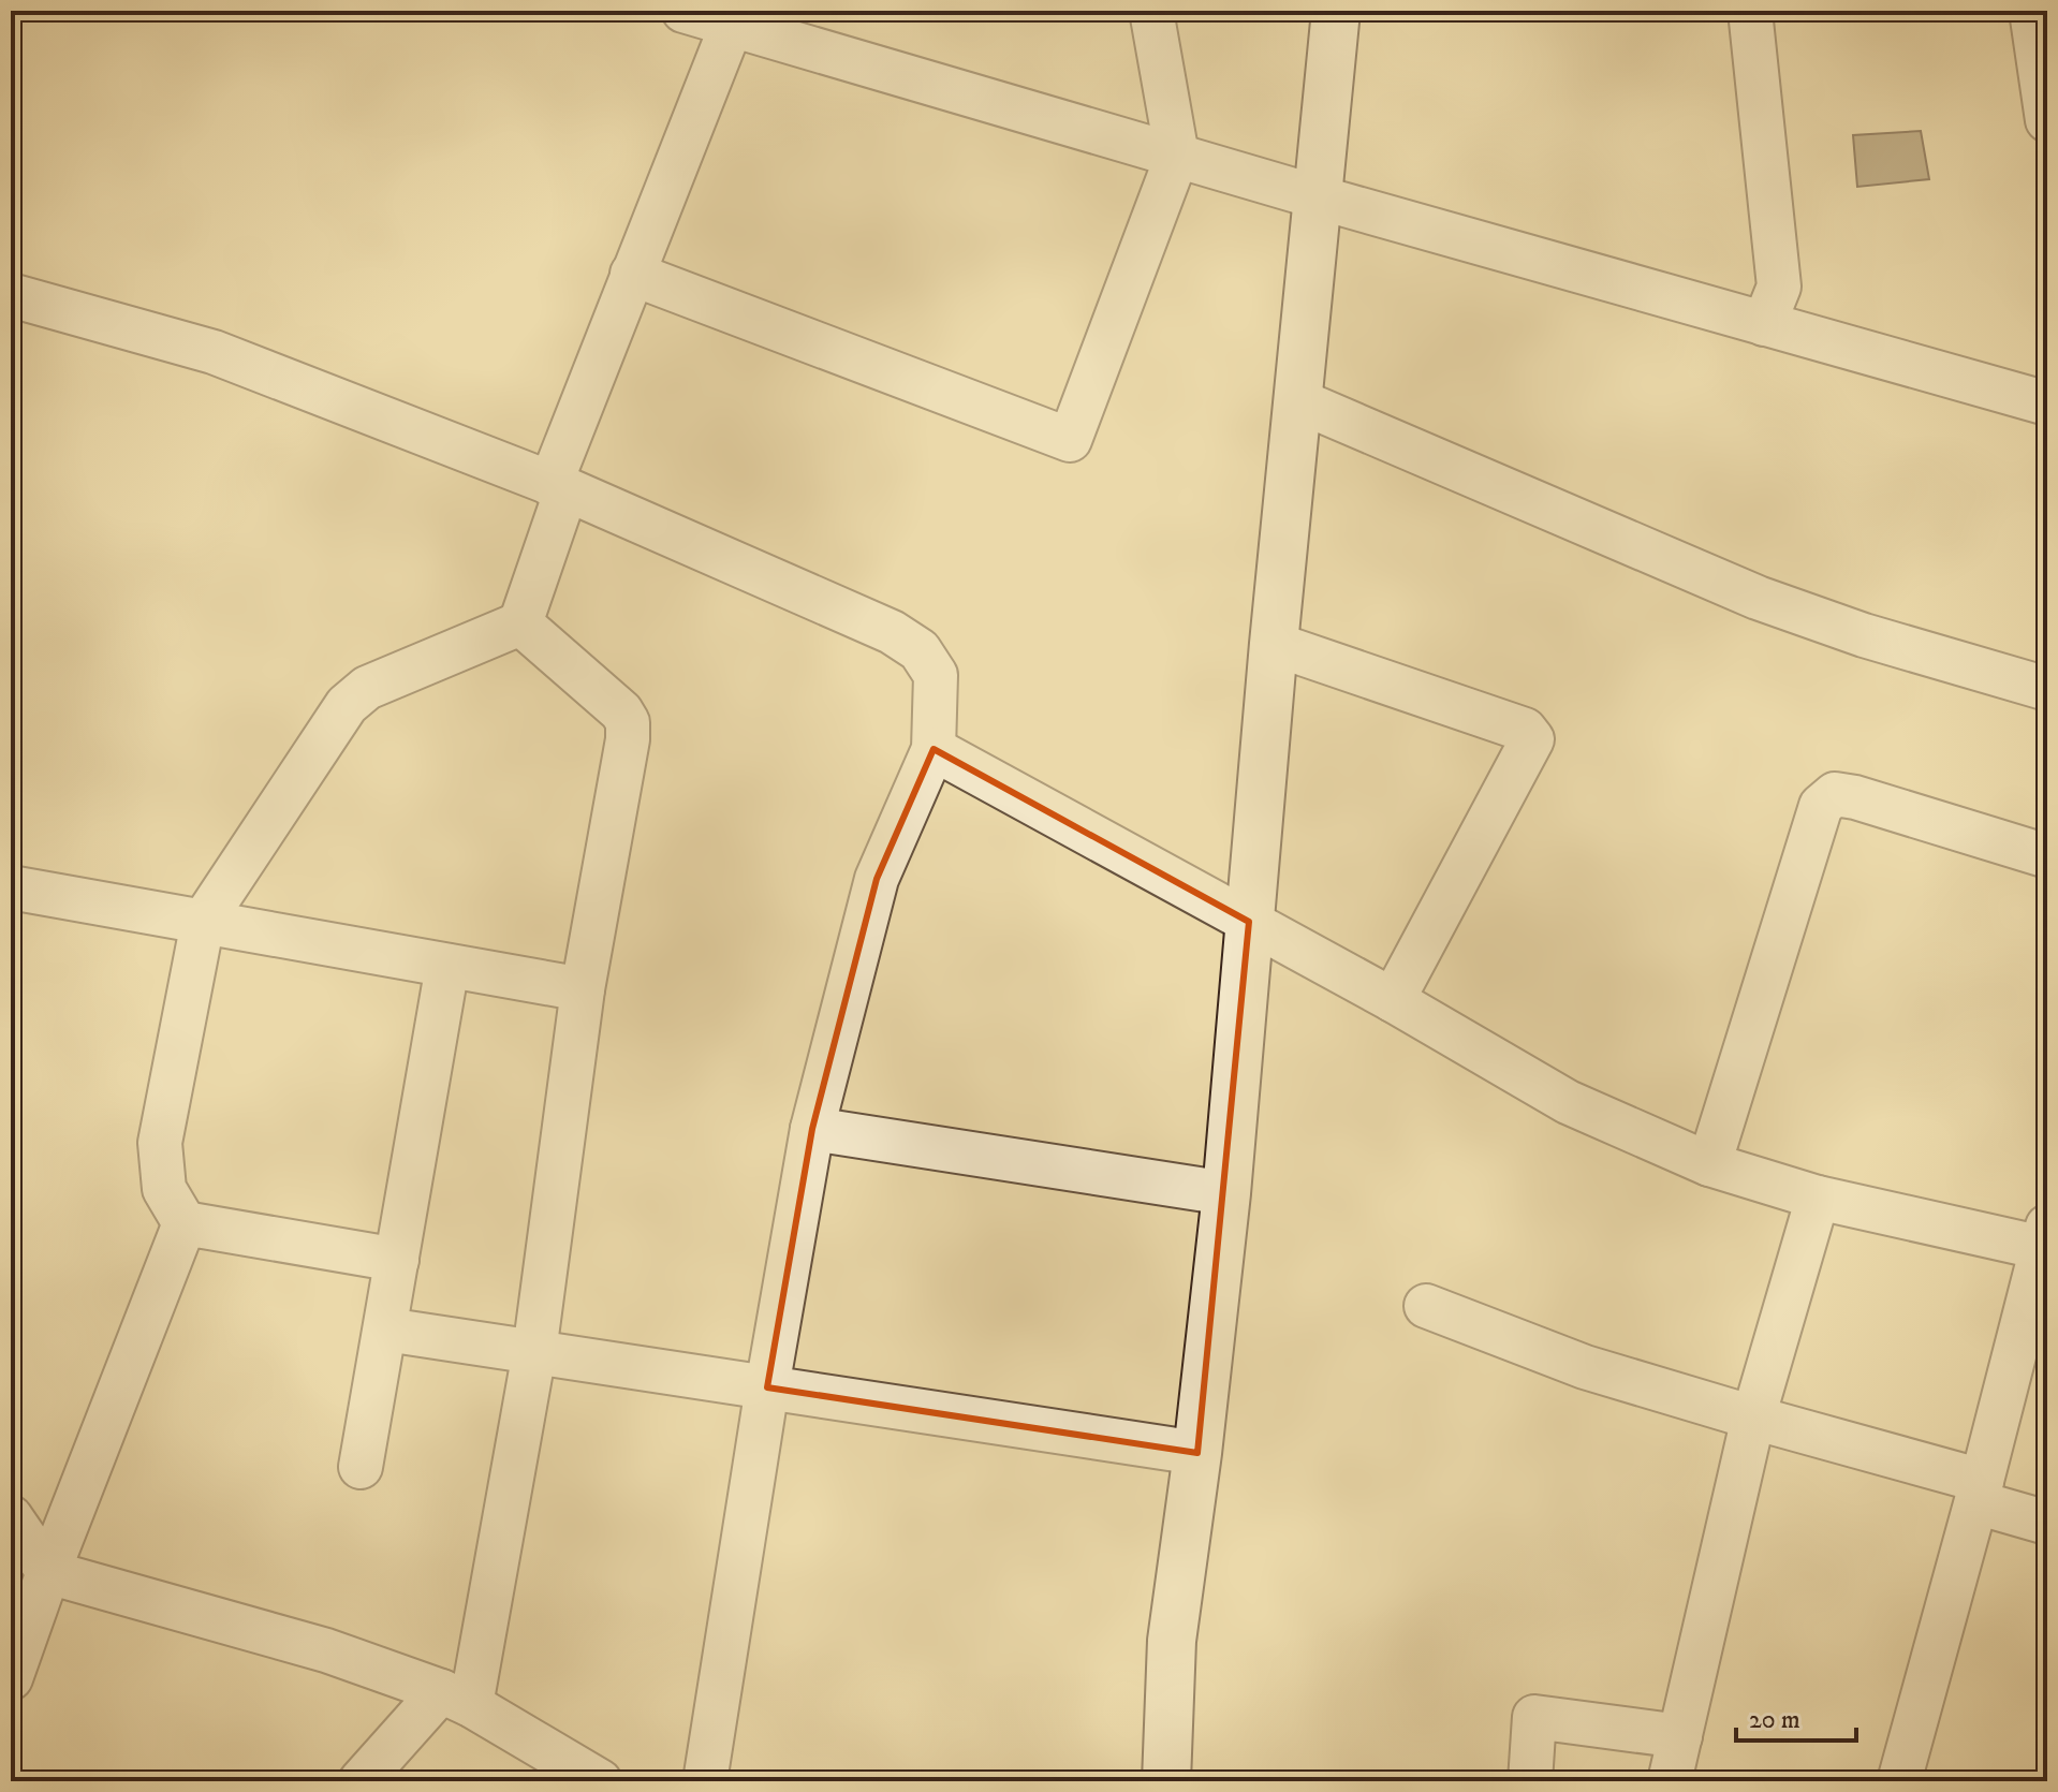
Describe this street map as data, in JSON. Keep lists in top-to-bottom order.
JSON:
{
  "scale_bar": "20 m"
}
